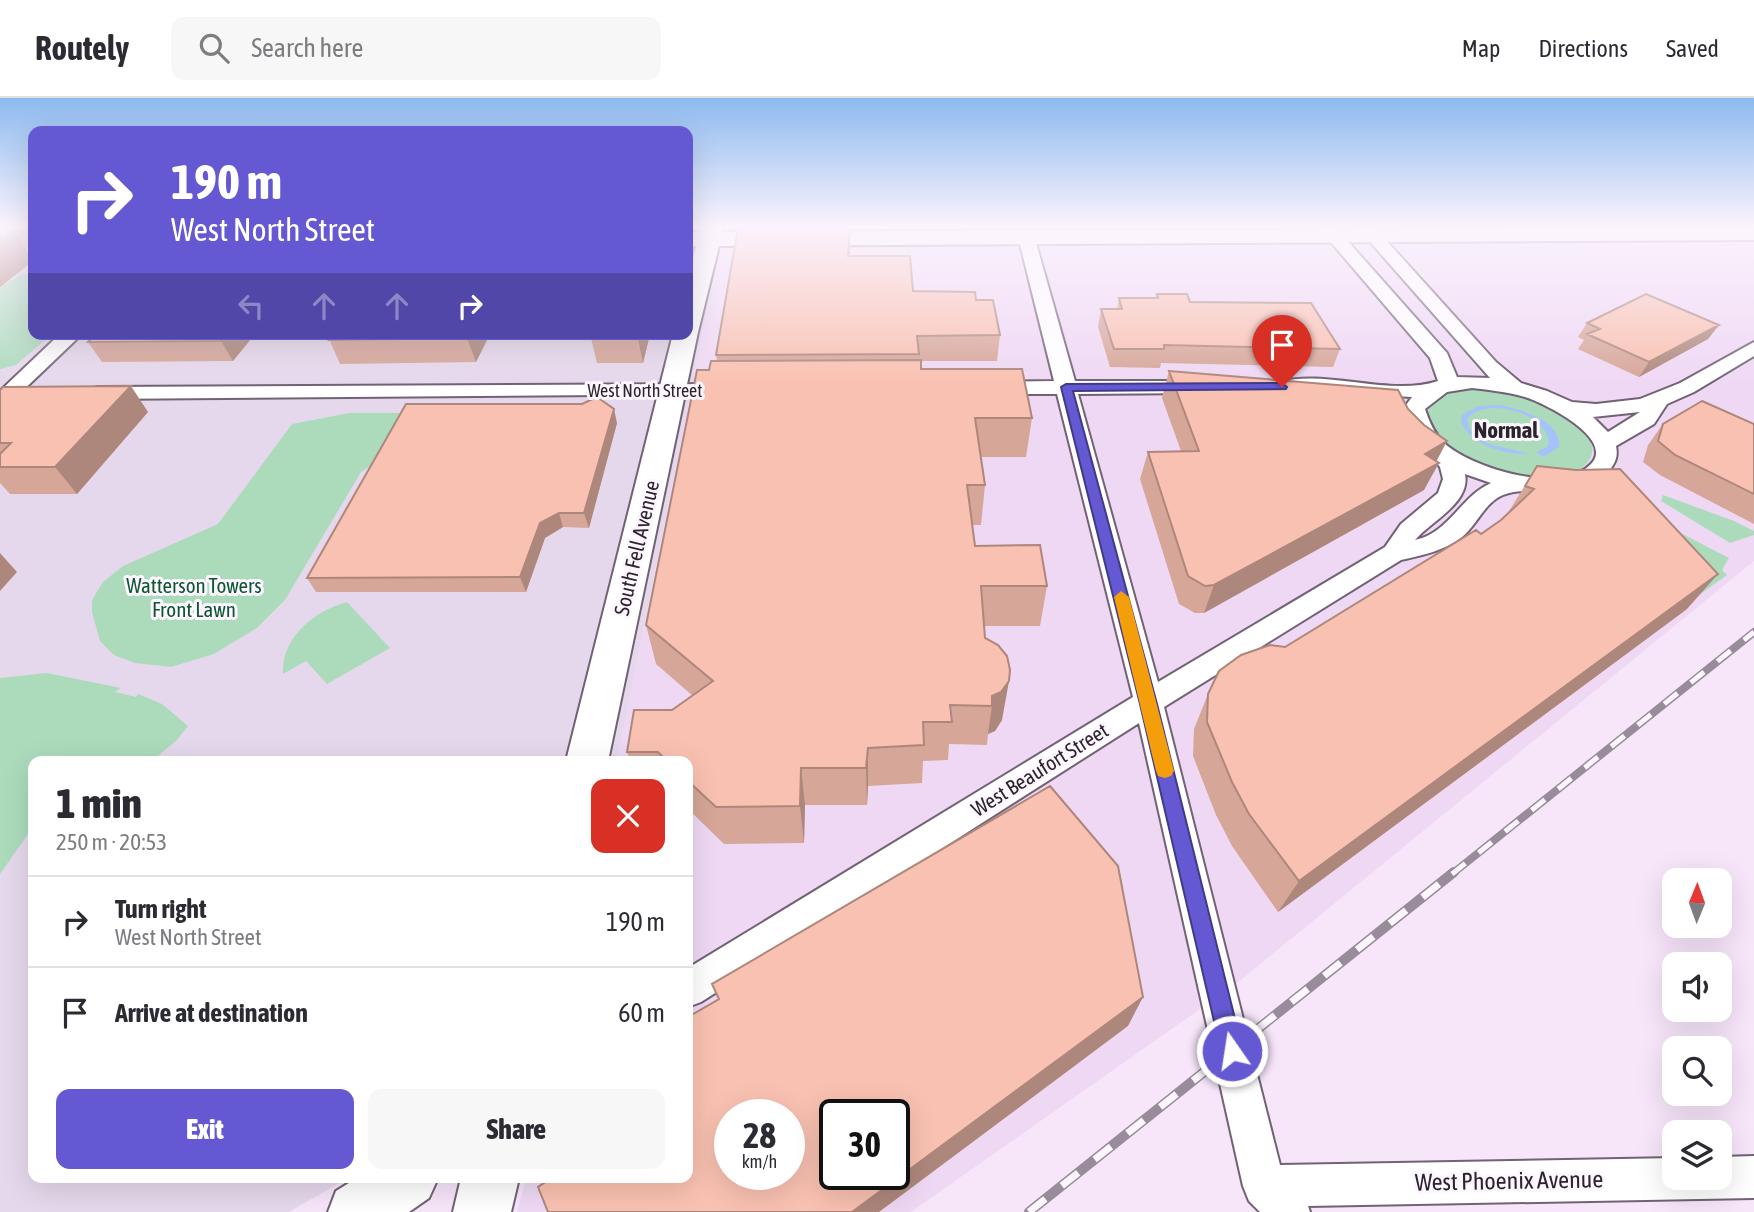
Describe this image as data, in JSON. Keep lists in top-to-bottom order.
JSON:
{
  "streets": {
    "main road": ["South Fell Avenue"],
    "street": ["West North Street", "West Beaufort Street", "West Phoenix Avenue"]
  },
  "crossings": [
    ["West North Street", "South Fell Avenue"]
  ],
  "districts": ["Normal"],
  "parks": ["Watterson Towers Front Lawn"],
  "north": "top",
  "page": {
    "header": "Routely",
    "search": "Search here",
    "nav": ["Map", "Directions", "Saved"],
    "turn": ["190 m", "West North Street"],
    "heading": ["1 min", "250 m · 20:53"],
    "list": [
      {
        "name": "Turn right",
        "note": "West North Street",
        "value": "190 m"
      },
      {
        "name": "Arrive at destination",
        "value": "60 m"
      }
    ],
    "buttons": ["Exit", "Share"],
    "speed": "28 km/h",
    "limit": "30"
  }
}
